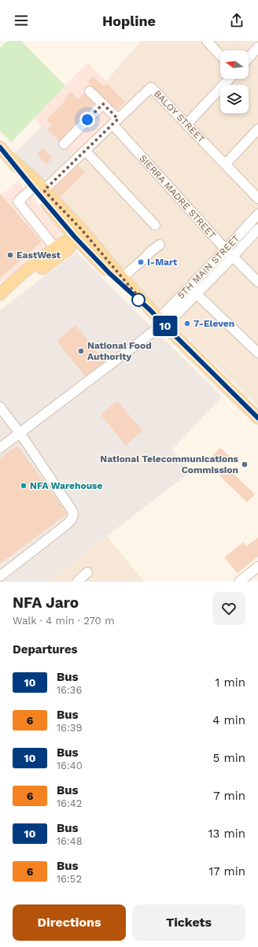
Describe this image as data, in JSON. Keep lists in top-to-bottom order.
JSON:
{
  "streets": {
    "street": ["BALOY STREET", "SIERRA MADRE STREET", "5TH MAIN STREET"]
  },
  "crossings": [
    ["BALOY STREET", "SIERRA MADRE STREET"],
    ["SIERRA MADRE STREET", "5TH MAIN STREET"]
  ],
  "places": [
    "EastWest",
    "I-Mart",
    "7-Eleven",
    "National Food Authority",
    "National Telecommunications Commission",
    "NFA Warehouse"
  ],
  "lines": ["bus line 10"],
  "north": "left",
  "page": {
    "header": "Hopline",
    "on_map": "10",
    "heading": [
      ["NFA Jaro", "Walk · 4 min · 270 m"],
      "Departures"
    ],
    "list": [
      {
        "mark": "10",
        "name": "Bus",
        "note": "16:36",
        "value": "1 min"
      },
      {
        "mark": "6",
        "name": "Bus",
        "note": "16:39",
        "value": "4 min"
      },
      {
        "mark": "10",
        "name": "Bus",
        "note": "16:40",
        "value": "5 min"
      },
      {
        "mark": "6",
        "name": "Bus",
        "note": "16:42",
        "value": "7 min"
      },
      {
        "mark": "10",
        "name": "Bus",
        "note": "16:48",
        "value": "13 min"
      },
      {
        "mark": "6",
        "name": "Bus",
        "note": "16:52",
        "value": "17 min"
      }
    ],
    "buttons": ["Directions", "Tickets"]
  }
}
